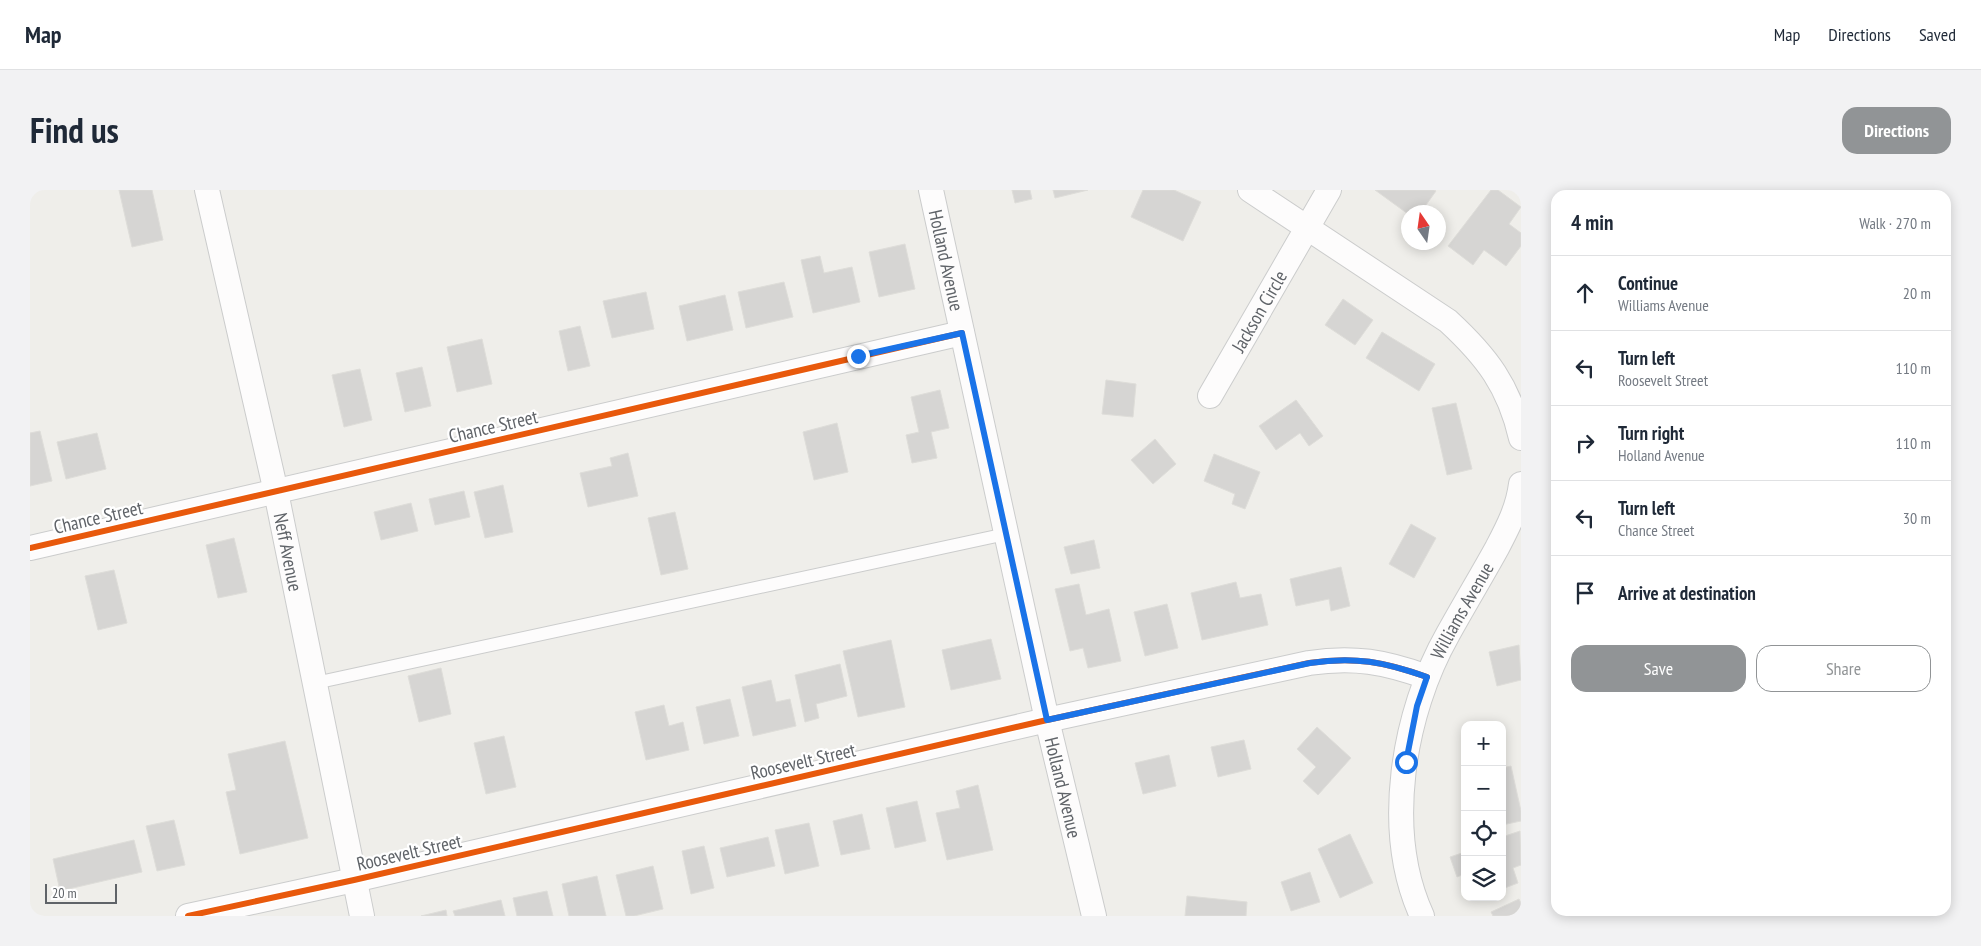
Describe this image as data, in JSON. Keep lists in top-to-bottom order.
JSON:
{
  "streets": {
    "street": [
      "Holland Avenue",
      "Jackson Circle",
      "Chance Street",
      "Neff Avenue",
      "Williams Avenue",
      "Roosevelt Street"
    ]
  },
  "crossings": [
    ["Holland Avenue", "Chance Street"],
    ["Holland Avenue", "Roosevelt Street"],
    ["Chance Street", "Neff Avenue"],
    ["Neff Avenue", "Roosevelt Street"],
    ["Williams Avenue", "Roosevelt Street"]
  ],
  "scale_bar": "20 m",
  "north": "top",
  "page": {
    "header": "Map",
    "nav": ["Map", "Directions", "Saved"],
    "title": "Find us",
    "buttons": [
      "Directions",
      ["Save", "Share"]
    ],
    "heading": ["4 min", "Walk · 270 m"],
    "list": [
      ["Continue", "Williams Avenue", "20 m"],
      ["Turn left", "Roosevelt Street", "110 m"],
      ["Turn right", "Holland Avenue", "110 m"],
      ["Turn left", "Chance Street", "30 m"],
      "Arrive at destination"
    ],
    "map_buttons": ["+", "−"],
    "scale": "20 m"
  }
}
